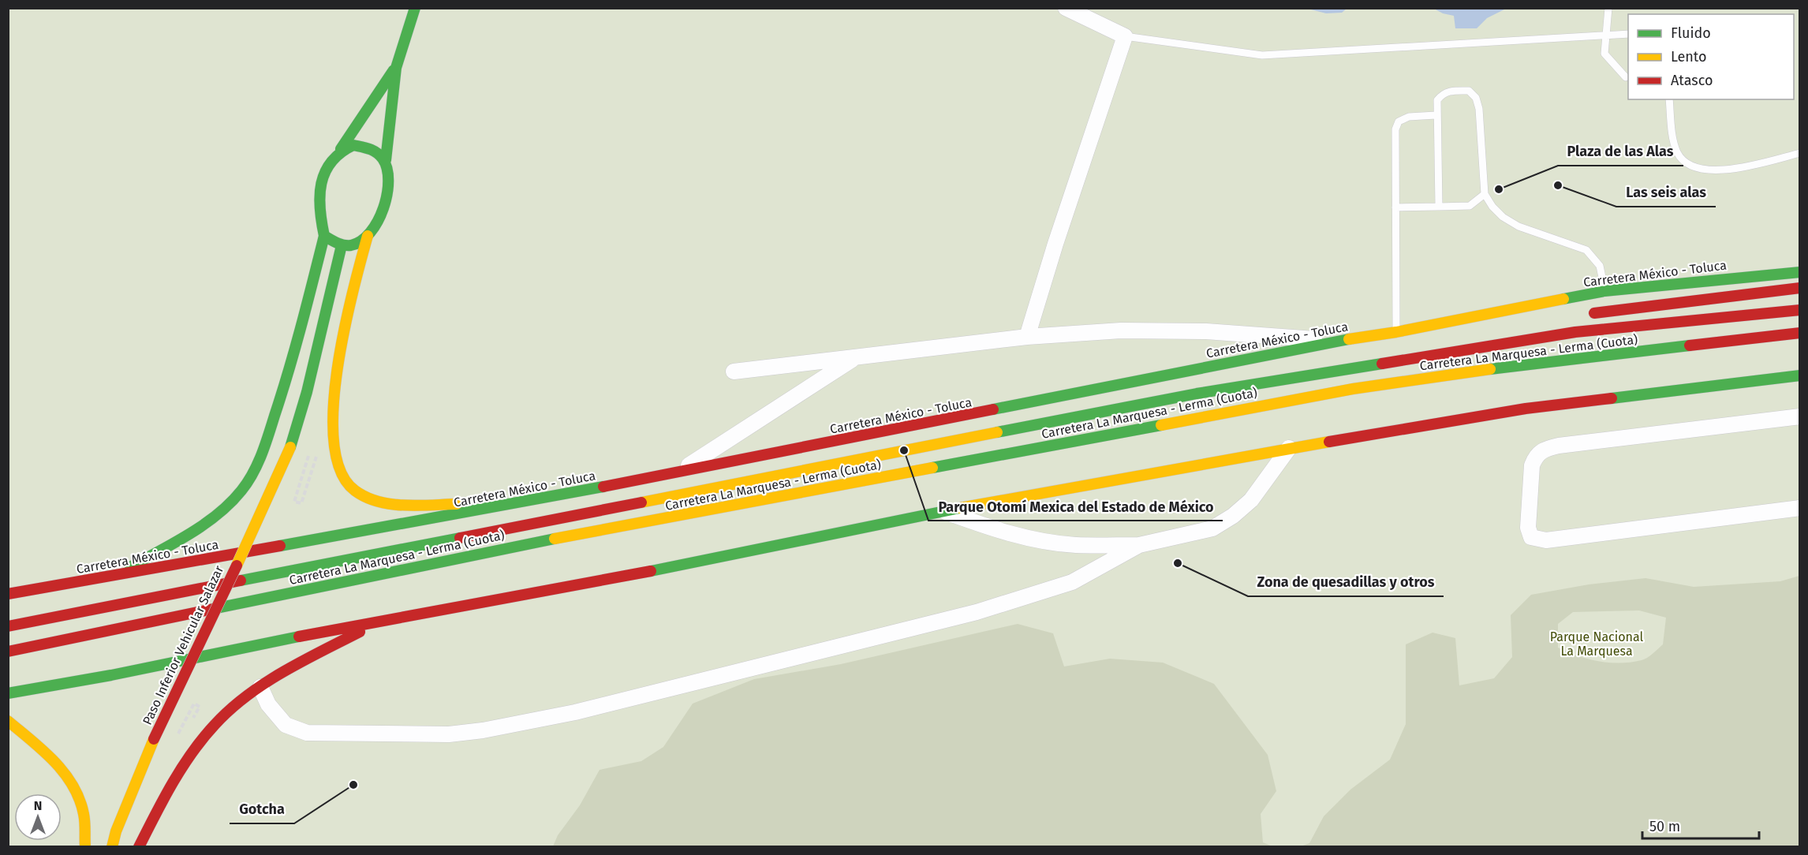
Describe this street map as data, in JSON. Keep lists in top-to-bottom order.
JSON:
{
  "streets": {
    "main road": ["Carretera México - Toluca", "Carretera La Marquesa - Lerma (Cuota)", "Paso Inferior Vehicular Salazar"]
  },
  "parks": ["Parque Nacional La Marquesa"],
  "places": [
    "Las seis alas",
    "Plaza de las Alas",
    "Parque Otomí Mexica del Estado de México",
    "Zona de quesadillas y otros",
    "Gotcha"
  ],
  "legend": ["Fluido", "Lento", "Atasco"],
  "scale_bar": "50 m",
  "north": "top"
}
